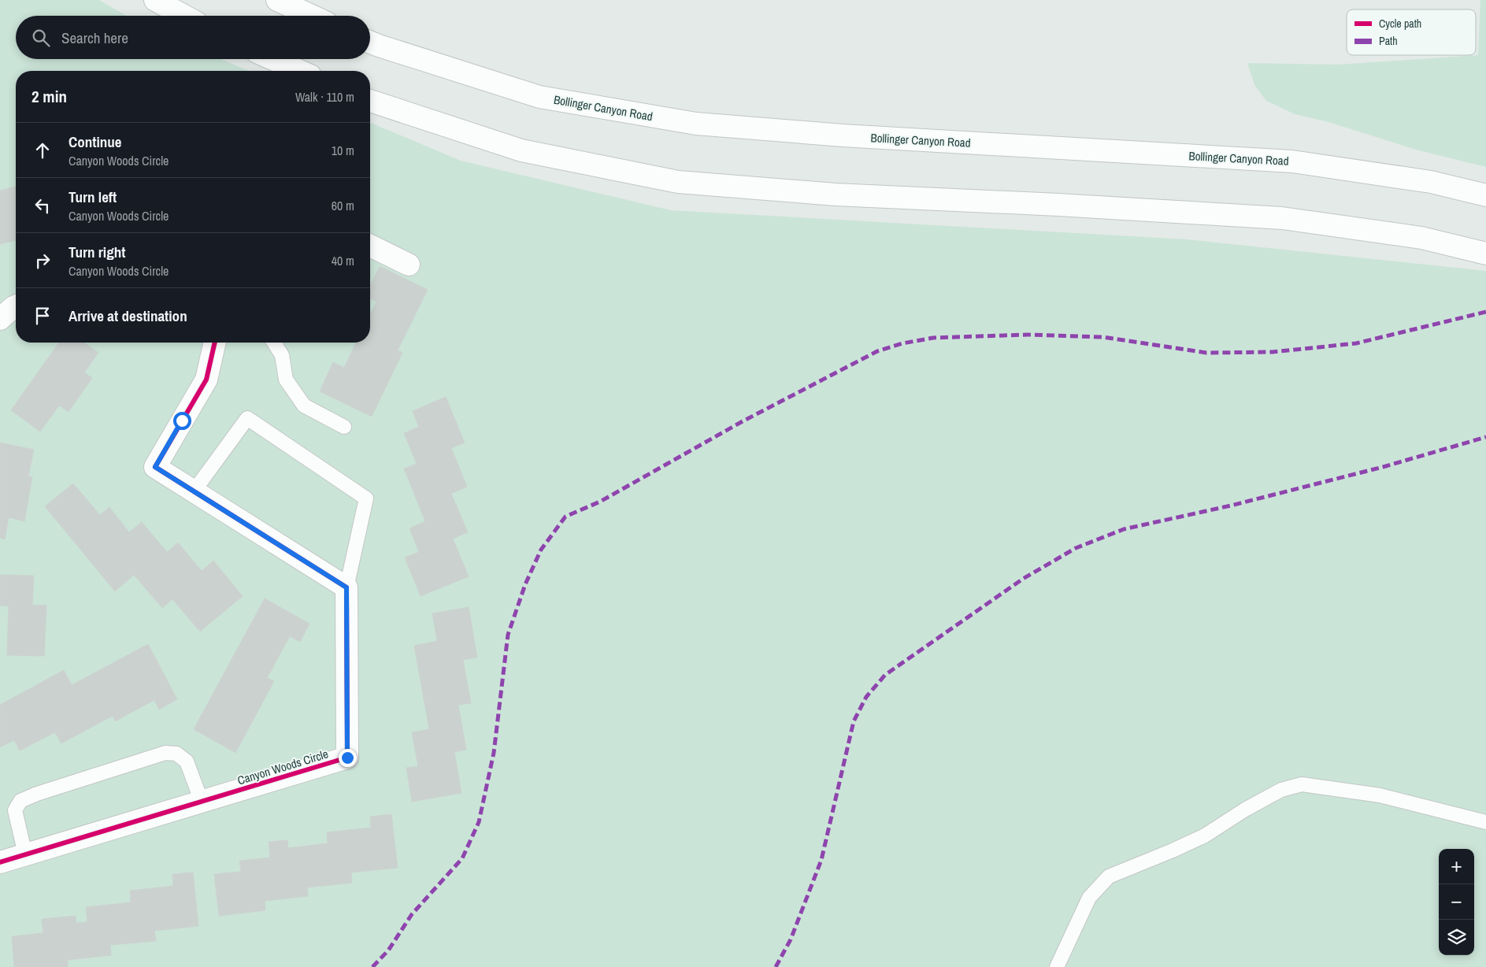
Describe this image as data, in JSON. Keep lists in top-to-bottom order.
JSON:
{
  "streets": {
    "main road": ["Bollinger Canyon Road", "Canyon Woods Circle"]
  },
  "legend": ["Cycle path", "Path"],
  "page": {
    "search": "Search here",
    "heading": ["2 min", "Walk · 110 m"],
    "list": [
      ["Continue", "Canyon Woods Circle", "10 m"],
      ["Turn left", "Canyon Woods Circle", "60 m"],
      ["Turn right", "Canyon Woods Circle", "40 m"],
      "Arrive at destination"
    ],
    "map_buttons": ["+", "−"]
  }
}
